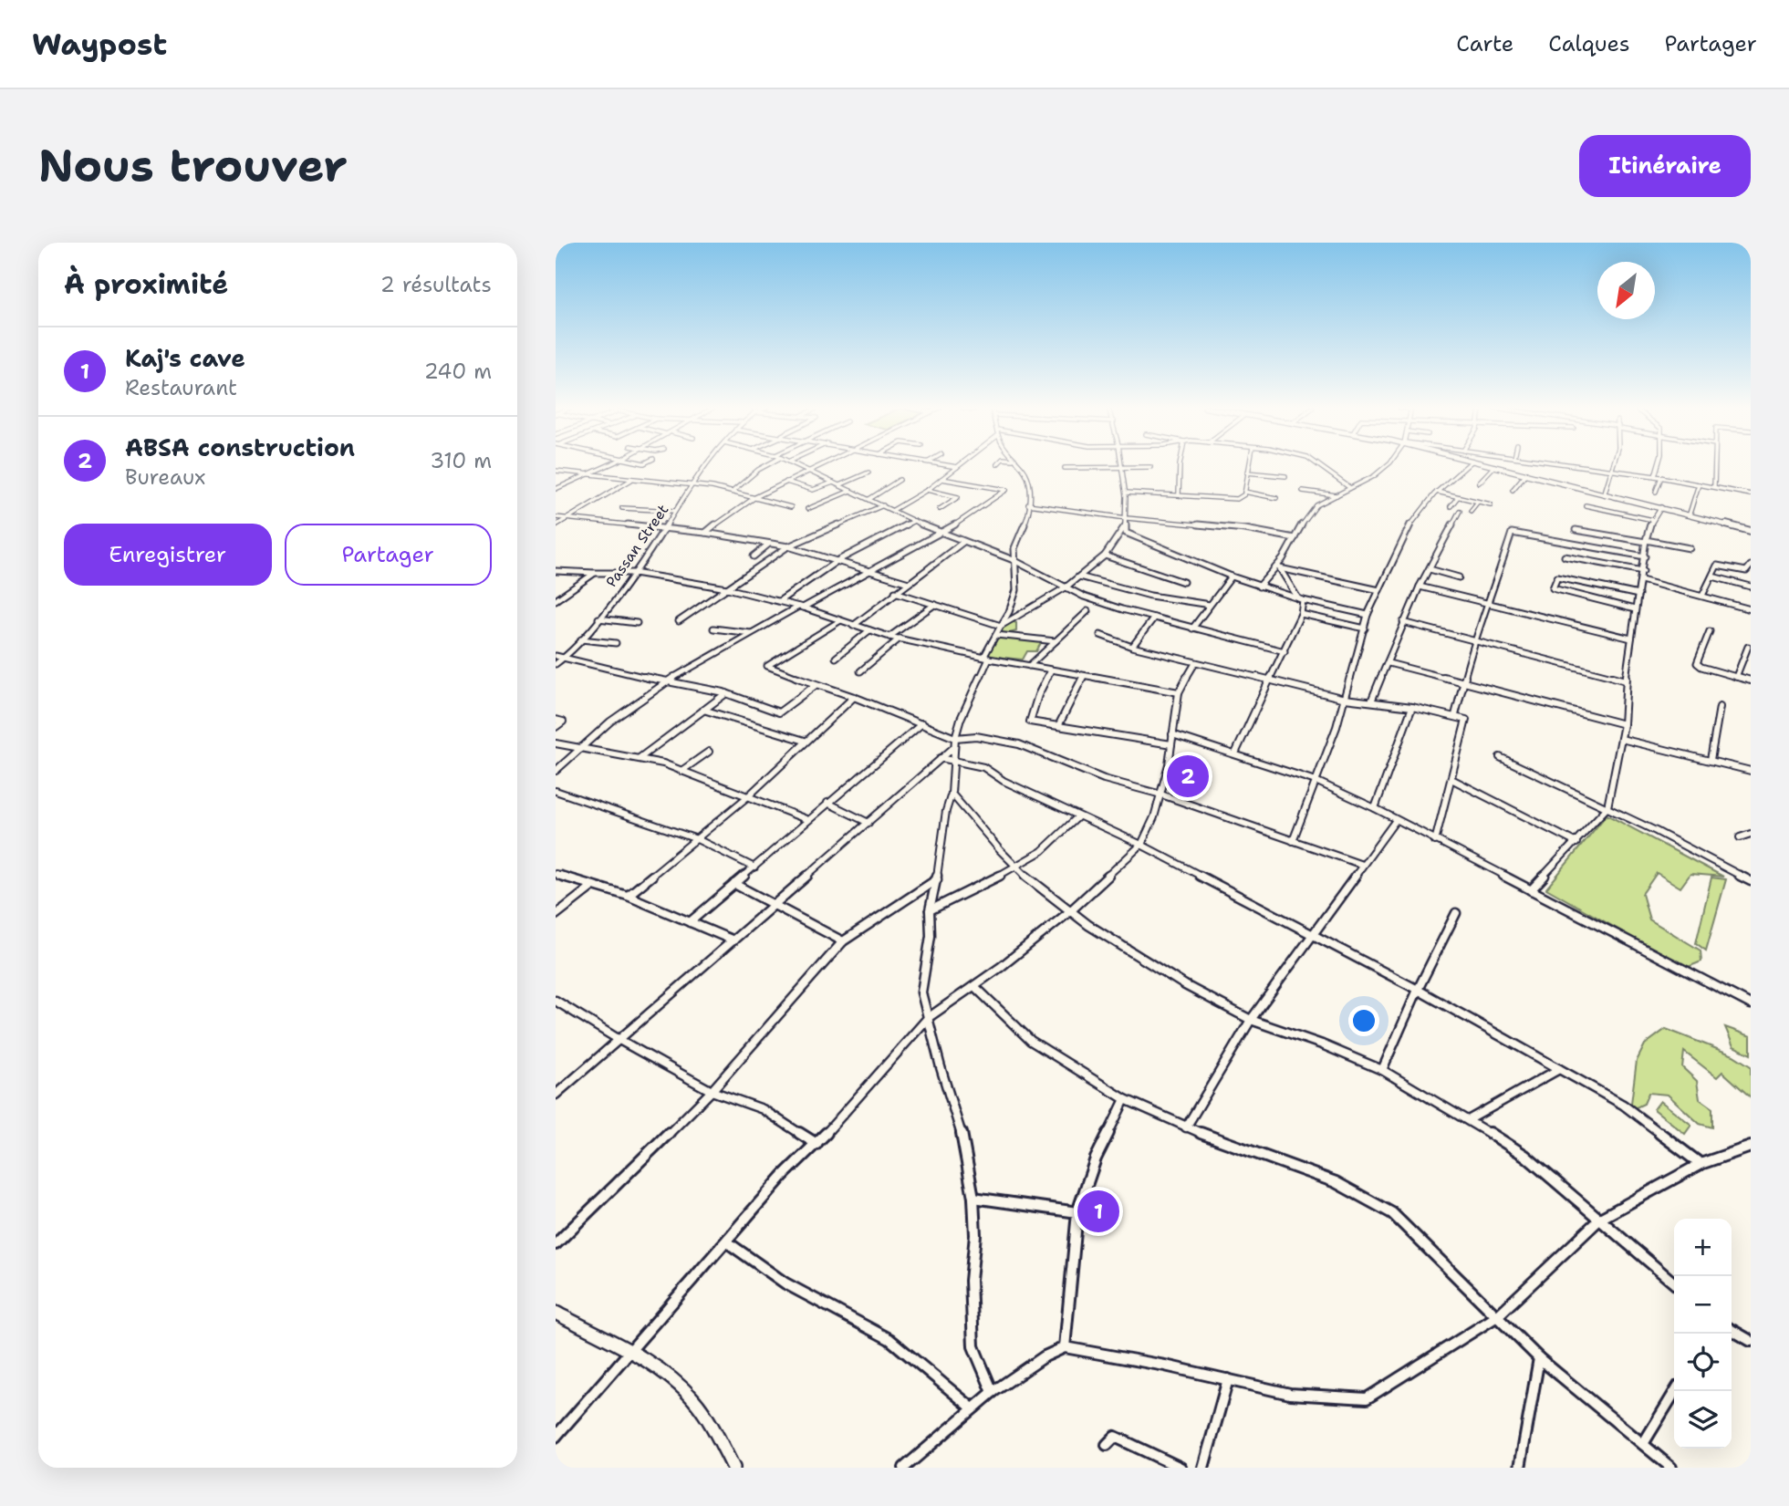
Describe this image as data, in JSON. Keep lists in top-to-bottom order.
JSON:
{
  "streets": {
    "street": ["Passan Street"]
  },
  "north": "bottom left",
  "page": {
    "header": "Waypost",
    "nav": ["Carte", "Calques", "Partager"],
    "buttons": [
      "Itinéraire",
      ["Enregistrer", "Partager"]
    ],
    "title": "Nous trouver",
    "heading": ["À proximité", "2 résultats"],
    "list": [
      {
        "mark": "1",
        "name": "Kaj's cave",
        "note": "Restaurant",
        "value": "240 m"
      },
      {
        "mark": "2",
        "name": "ABSA construction",
        "note": "Bureaux",
        "value": "310 m"
      }
    ],
    "pins": ["2", "1"],
    "map_buttons": ["+", "−"]
  }
}
